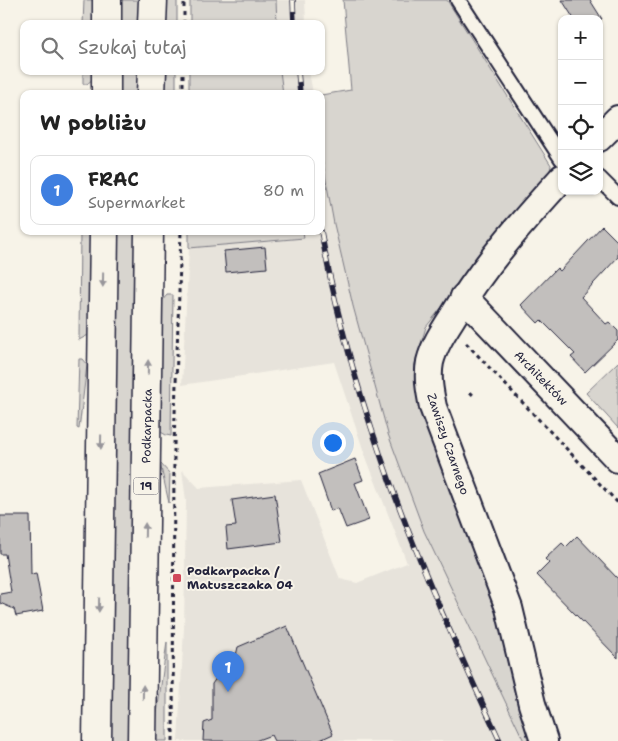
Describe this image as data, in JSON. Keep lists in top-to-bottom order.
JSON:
{
  "streets": {
    "main road": ["Podkarpacka", "19"],
    "street": ["Architektów", "Zawiszy Czarnego"]
  },
  "crossings": [
    ["Architektów", "Zawiszy Czarnego"]
  ],
  "places": {
    "transit": ["Podkarpacka / Matuszczaka 04"]
  },
  "page": {
    "map_buttons": ["+", "−"],
    "search": "Szukaj tutaj",
    "heading": "W pobliżu",
    "list": [
      {
        "mark": "1",
        "name": "FRAC",
        "note": "Supermarket",
        "value": "80 m"
      }
    ],
    "pins": "1"
  }
}
